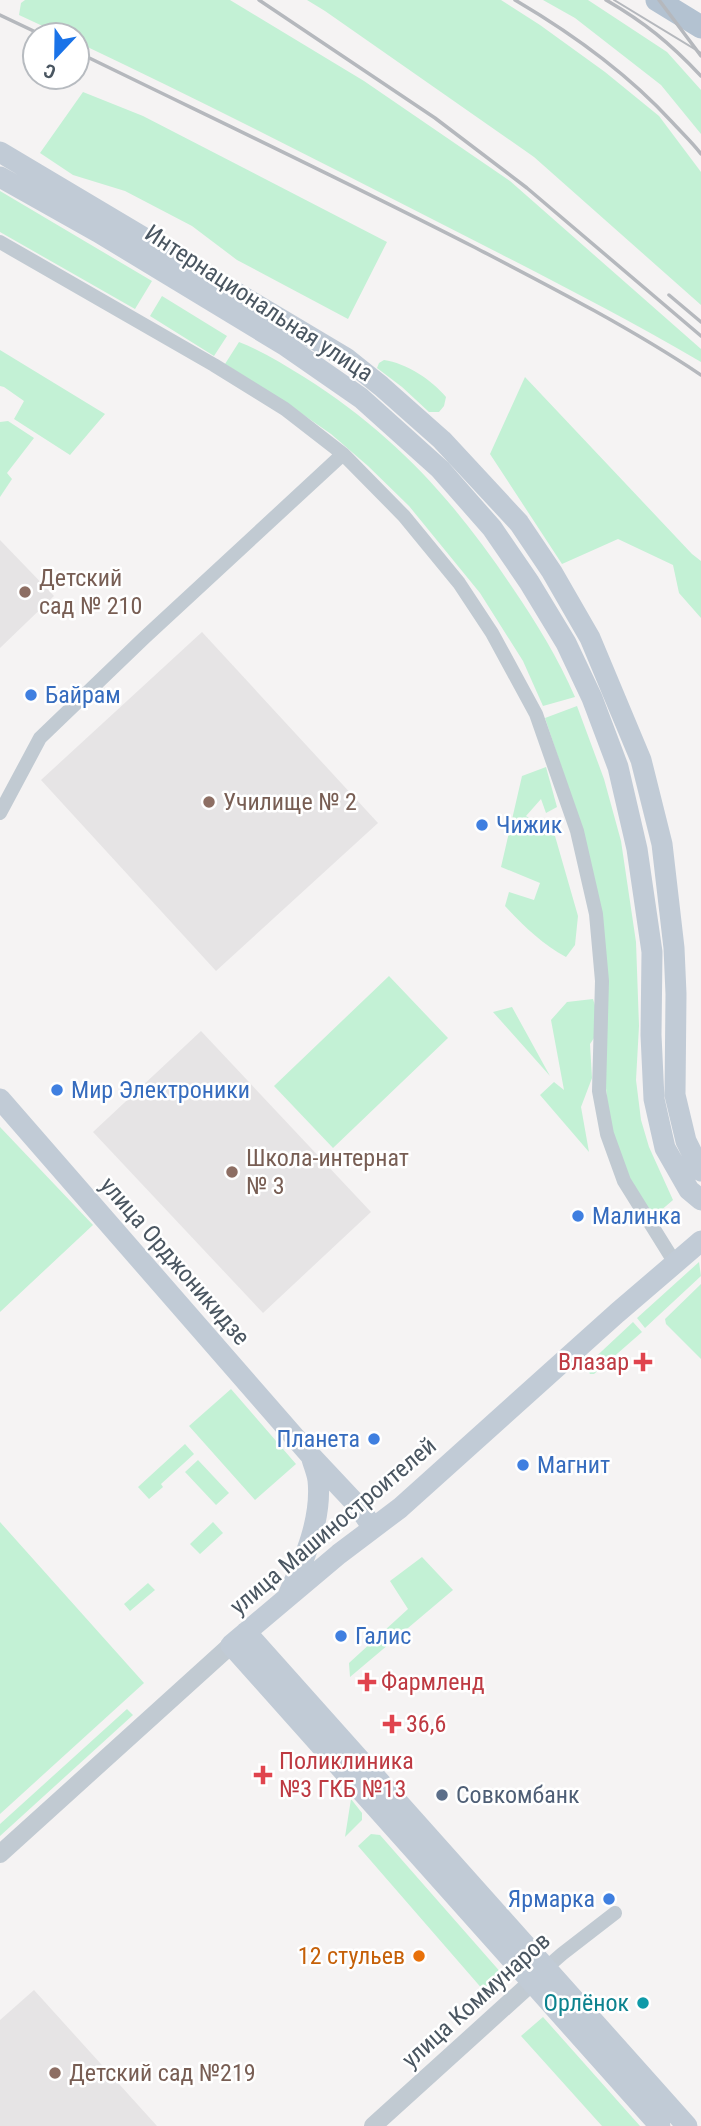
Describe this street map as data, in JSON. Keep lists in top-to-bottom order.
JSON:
{
  "streets": {
    "main road": ["Интернациональная улица", "улица Орджоникидзе", "улица Машиностроителей"],
    "street": ["улица Коммунаров"]
  },
  "crossings": [
    ["улица Орджоникидзе", "улица Машиностроителей"]
  ],
  "places": {
    "other": [
      "Детский сад № 210",
      "Байрам",
      "Училище № 2",
      "Чижик",
      "Мир Электроники",
      "Школа-интернат № 3",
      "Малинка",
      "Планета",
      "Магнит",
      "Галис",
      "Совкомбанк",
      "Ярмарка",
      "12 стульев",
      "Орлёнок",
      "Детский сад №219"
    ],
    "health": [
      "Влазар",
      "Фармленд",
      "36,6",
      "Поликлиника №3 ГКБ №13"
    ]
  },
  "north": "bottom"
}
